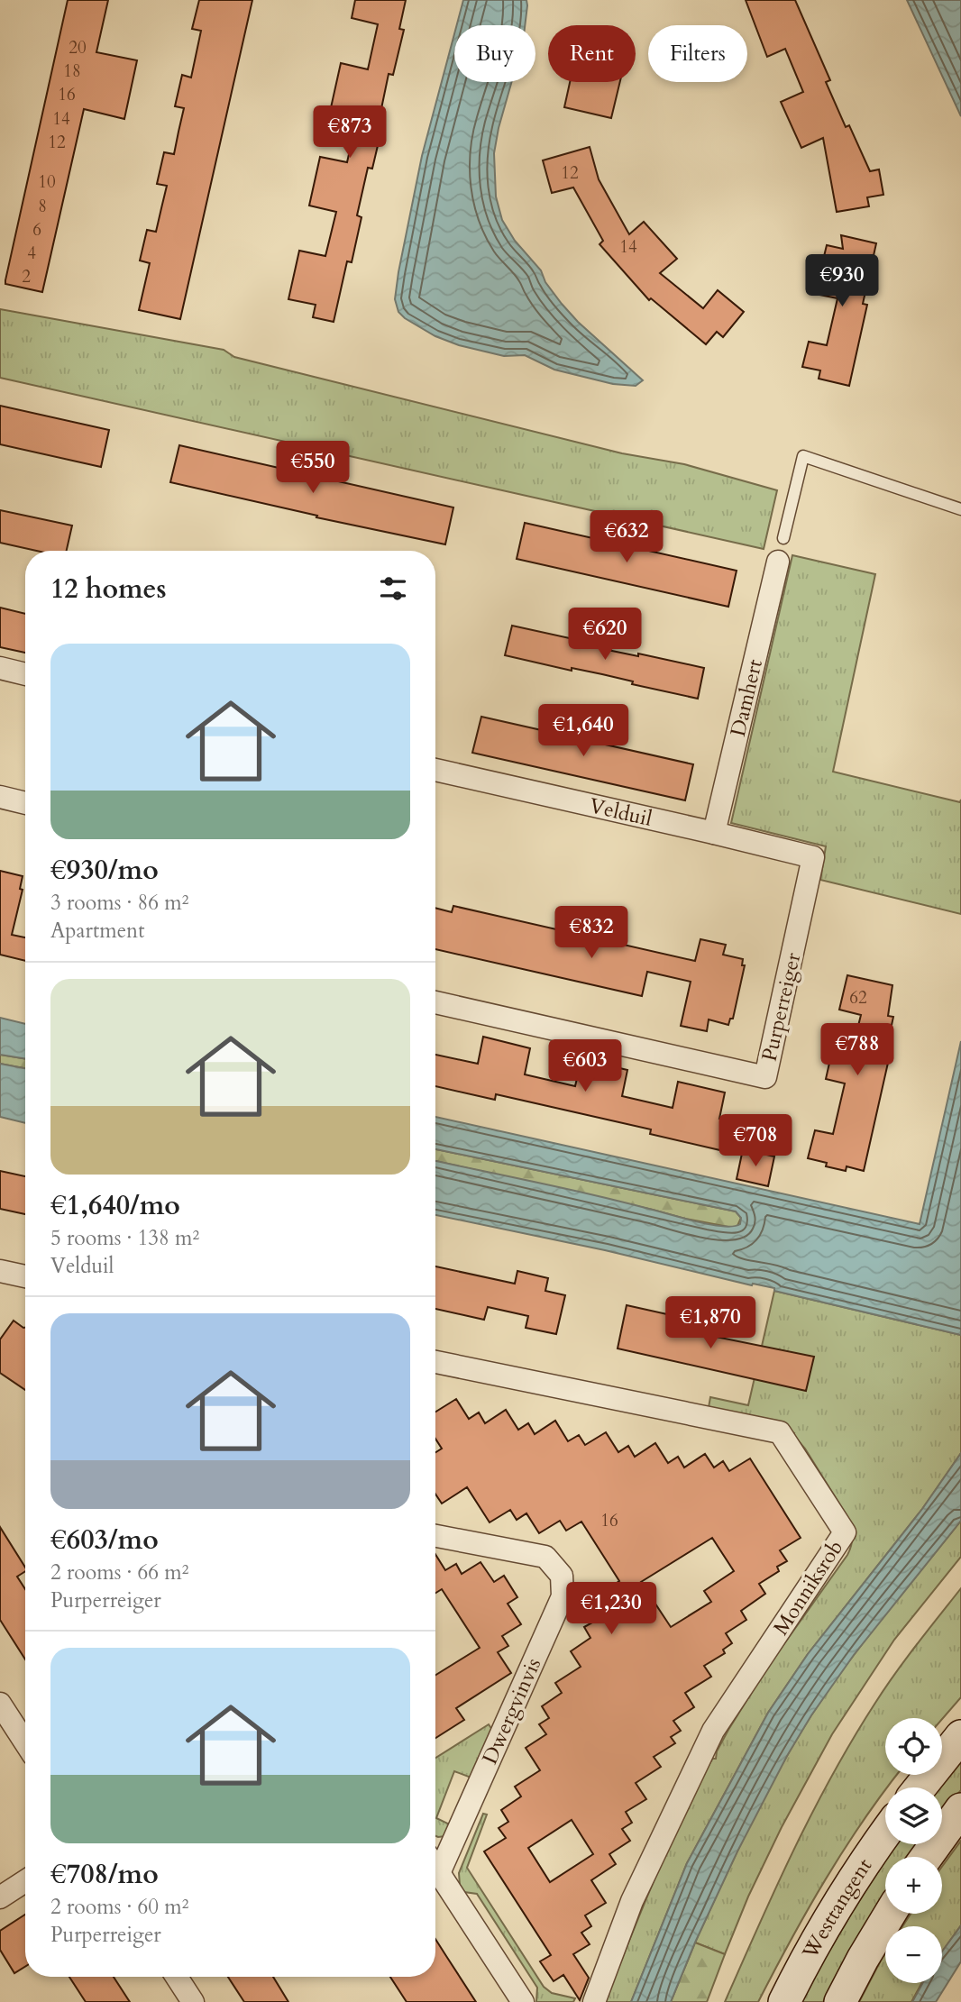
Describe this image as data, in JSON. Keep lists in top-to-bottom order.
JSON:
{
  "streets": {
    "main road": ["Westtangent"],
    "street": [
      "Damhert",
      "Velduil",
      "Purperreiger",
      "Monniksrob",
      "Dwergvinvis"
    ]
  },
  "crossings": [
    ["Damhert", "Velduil"],
    ["Velduil", "Purperreiger"]
  ],
  "house_numbers": [
    "20",
    "18",
    "16",
    "14",
    "12",
    "12",
    "10",
    "8",
    "6",
    "14",
    "4",
    "2",
    "62",
    "16"
  ],
  "page": {
    "chip": ["Buy", "Rent", "Filters"],
    "price": [
      "€873",
      "€930",
      "€550",
      "€632",
      "€620",
      "€1,640",
      "€832",
      "€788",
      "€603",
      "€708",
      "€1,870",
      "€1,230"
    ],
    "heading": "12 homes",
    "list": [
      {
        "name": "€930/mo",
        "note": "3 rooms · 86 m² · Apartment"
      },
      {
        "name": "€1,640/mo",
        "note": "5 rooms · 138 m² · Velduil"
      },
      {
        "name": "€603/mo",
        "note": "2 rooms · 66 m² · Purperreiger"
      },
      {
        "name": "€708/mo",
        "note": "2 rooms · 60 m² · Purperreiger"
      }
    ],
    "map_buttons": ["+", "−"]
  }
}
